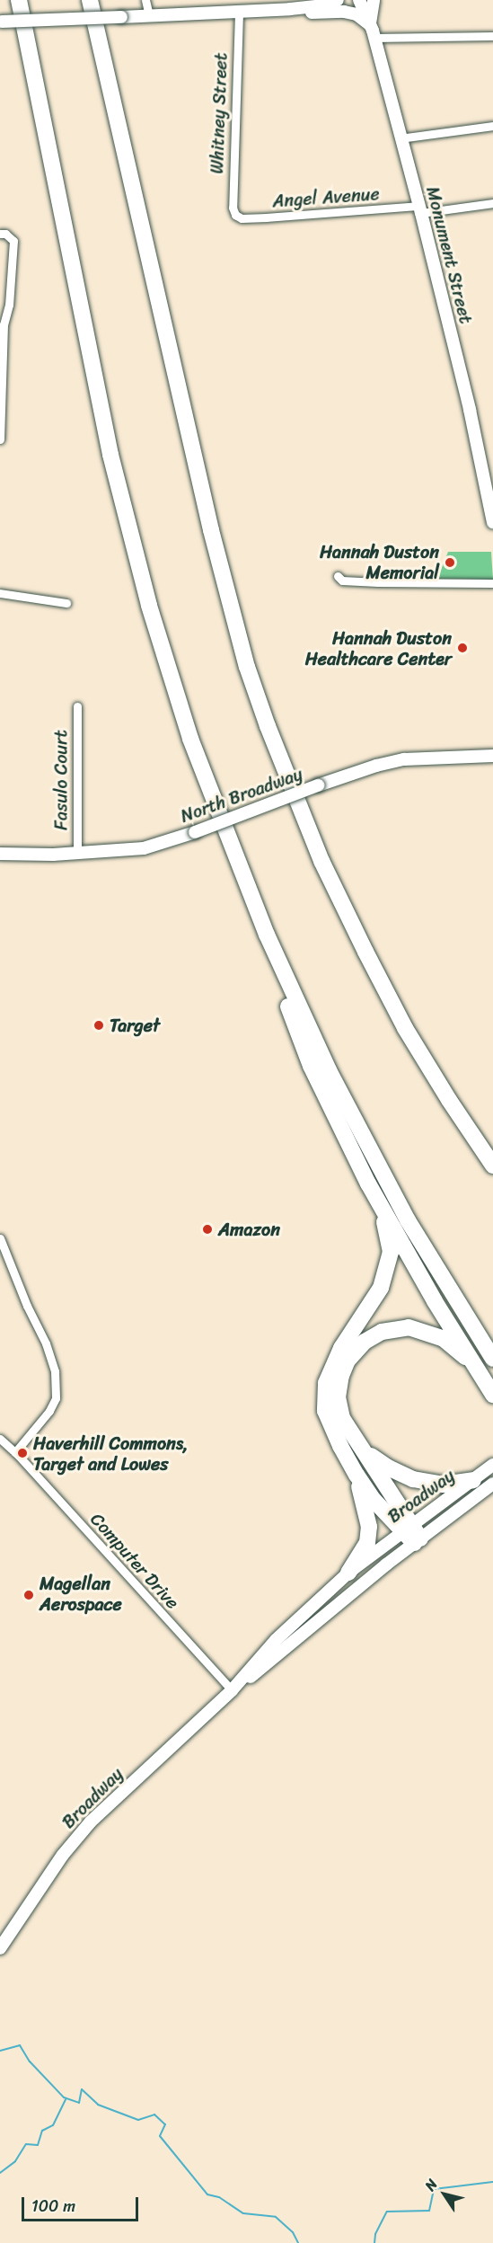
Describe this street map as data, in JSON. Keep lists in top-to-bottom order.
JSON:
{
  "streets": {
    "main road": ["Monument Street", "North Broadway", "Broadway"],
    "street": [
      "Whitney Street",
      "Angel Avenue",
      "Fasulo Court",
      "Computer Drive"
    ]
  },
  "crossings": [
    ["Whitney Street", "Angel Avenue"],
    ["Angel Avenue", "Monument Street"],
    ["Fasulo Court", "North Broadway"],
    ["Broadway", "Computer Drive"]
  ],
  "places": [
    "Hannah Duston Memorial",
    "Hannah Duston Healthcare Center",
    "Target",
    "Amazon",
    "Haverhill Commons, Target and Lowes",
    "Magellan Aerospace"
  ],
  "scale_bar": "100 m",
  "north": "top left"
}
